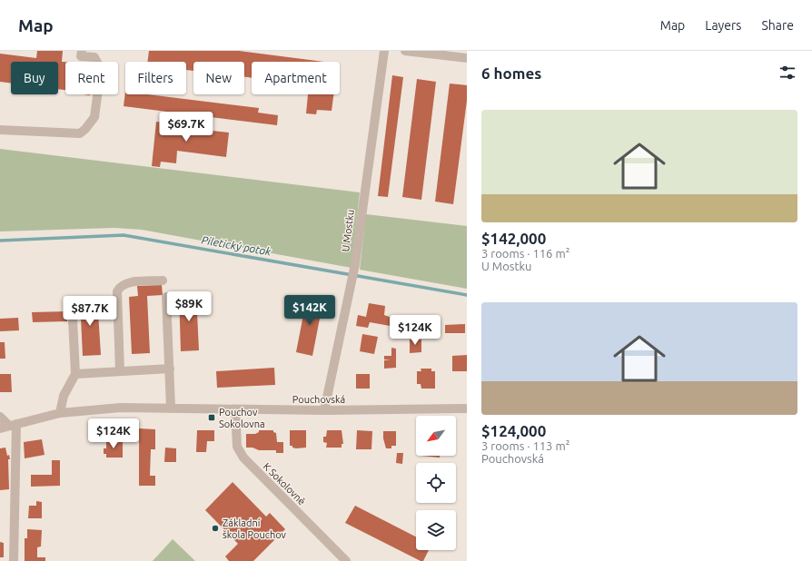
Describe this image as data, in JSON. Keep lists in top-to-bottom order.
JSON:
{
  "streets": {
    "street": ["U Mostku", "Pouchovská", "K Sokolovně"]
  },
  "crossings": [
    ["U Mostku", "Pouchovská"],
    ["Pouchovská", "K Sokolovně"]
  ],
  "water": ["Piletický potok"],
  "places": {
    "transit": ["Pouchov Sokolovna"],
    "other": ["Základní škola Pouchov"]
  },
  "north": "bottom left",
  "page": {
    "header": "Map",
    "nav": ["Map", "Layers", "Share"],
    "heading": "6 homes",
    "chip": [
      "Buy",
      "Rent",
      "Filters",
      "New",
      "Apartment"
    ],
    "list": [
      {
        "name": "$142,000",
        "note": "3 rooms · 116 m² · U Mostku"
      },
      {
        "name": "$124,000",
        "note": "3 rooms · 113 m² · Pouchovská"
      }
    ],
    "price": [
      "$69.7K",
      "$89K",
      "$142K",
      "$87.7K",
      "$124K",
      "$124K"
    ]
  }
}
